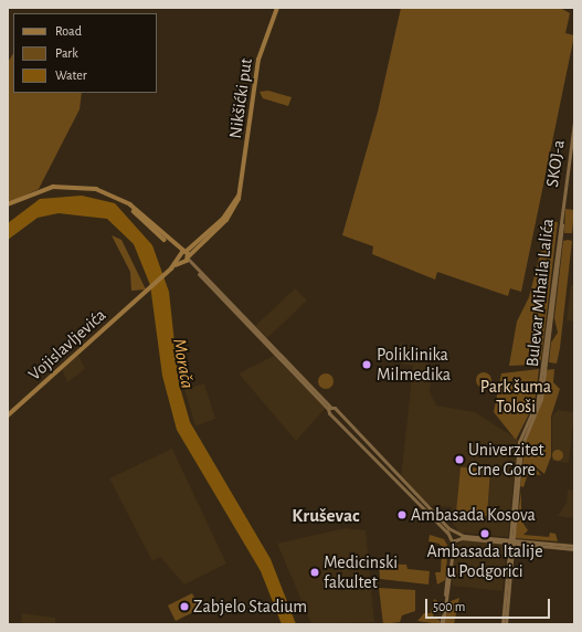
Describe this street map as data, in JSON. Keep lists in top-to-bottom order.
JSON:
{
  "streets": {
    "main road": [
      "Nikšićki put",
      "SKOJ-a",
      "Bulevar Mihaila Lalića",
      "Vojislavljevića"
    ]
  },
  "crossings": [
    ["SKOJ-a", "Bulevar Mihaila Lalića"]
  ],
  "districts": ["Kruševac"],
  "water": ["Morača"],
  "parks": ["Park šuma Tološi"],
  "places": [
    "Poliklinika Milmedika",
    "Univerzitet Crne Gore",
    "Ambasada Kosova",
    "Ambasada Italije u Podgorici",
    "Medicinski fakultet",
    "Zabjelo Stadium"
  ],
  "legend": ["Road", "Park", "Water"],
  "scale_bar": "500 m"
}
